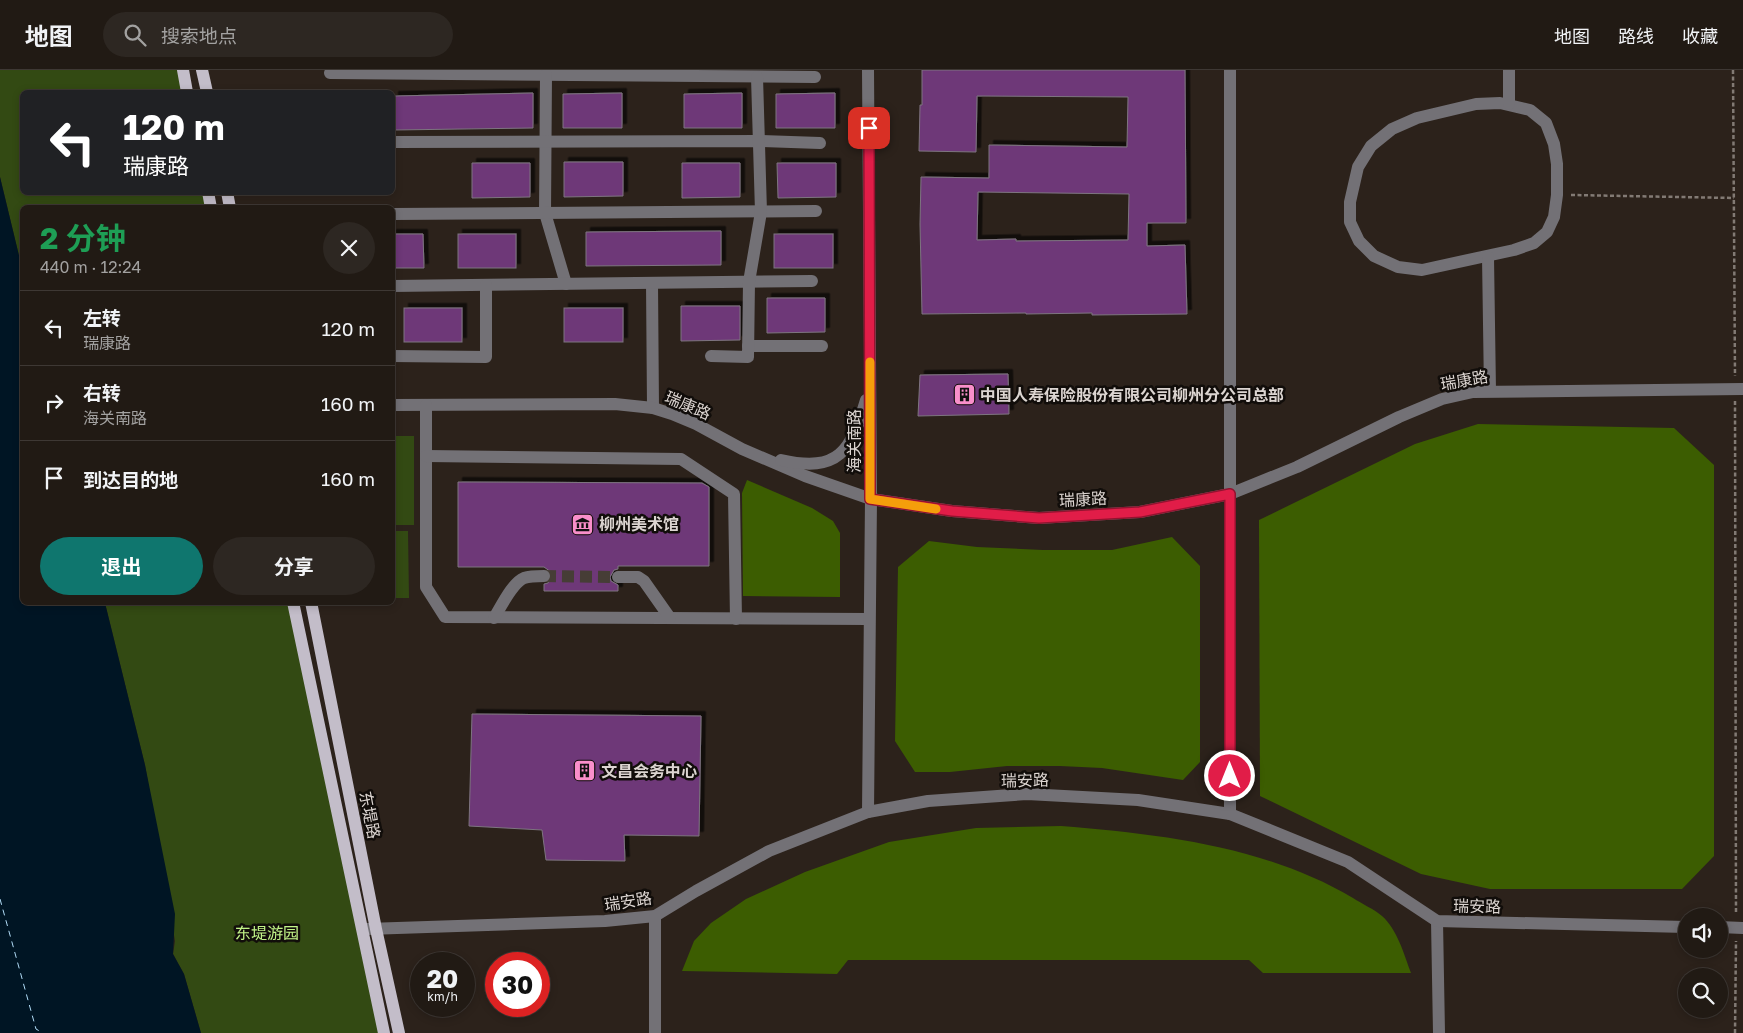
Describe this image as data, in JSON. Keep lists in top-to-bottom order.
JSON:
{
  "streets": {
    "main road": ["东堤路"],
    "street": ["瑞康路", "海关南路", "瑞安路"]
  },
  "crossings": [
    ["瑞康路", "海关南路"],
    ["海关南路", "瑞安路"],
    ["瑞安路", "东堤路"]
  ],
  "parks": ["东堤游园"],
  "places": {
    "building": ["中国人寿保险股份有限公司柳州分公司总部", "文昌会务中心"],
    "museum": ["柳州美术馆"]
  },
  "page": {
    "header": "地图",
    "search": "搜索地点",
    "nav": ["地图", "路线", "收藏"],
    "turn": ["120 m", "瑞康路"],
    "heading": ["2 分钟", "440 m · 12:24"],
    "list": [
      {
        "name": "左转",
        "note": "瑞康路",
        "value": "120 m"
      },
      {
        "name": "右转",
        "note": "海关南路",
        "value": "160 m"
      },
      {
        "name": "到达目的地",
        "value": "160 m"
      }
    ],
    "buttons": ["退出", "分享"],
    "speed": "20 km/h",
    "limit": "30"
  }
}
